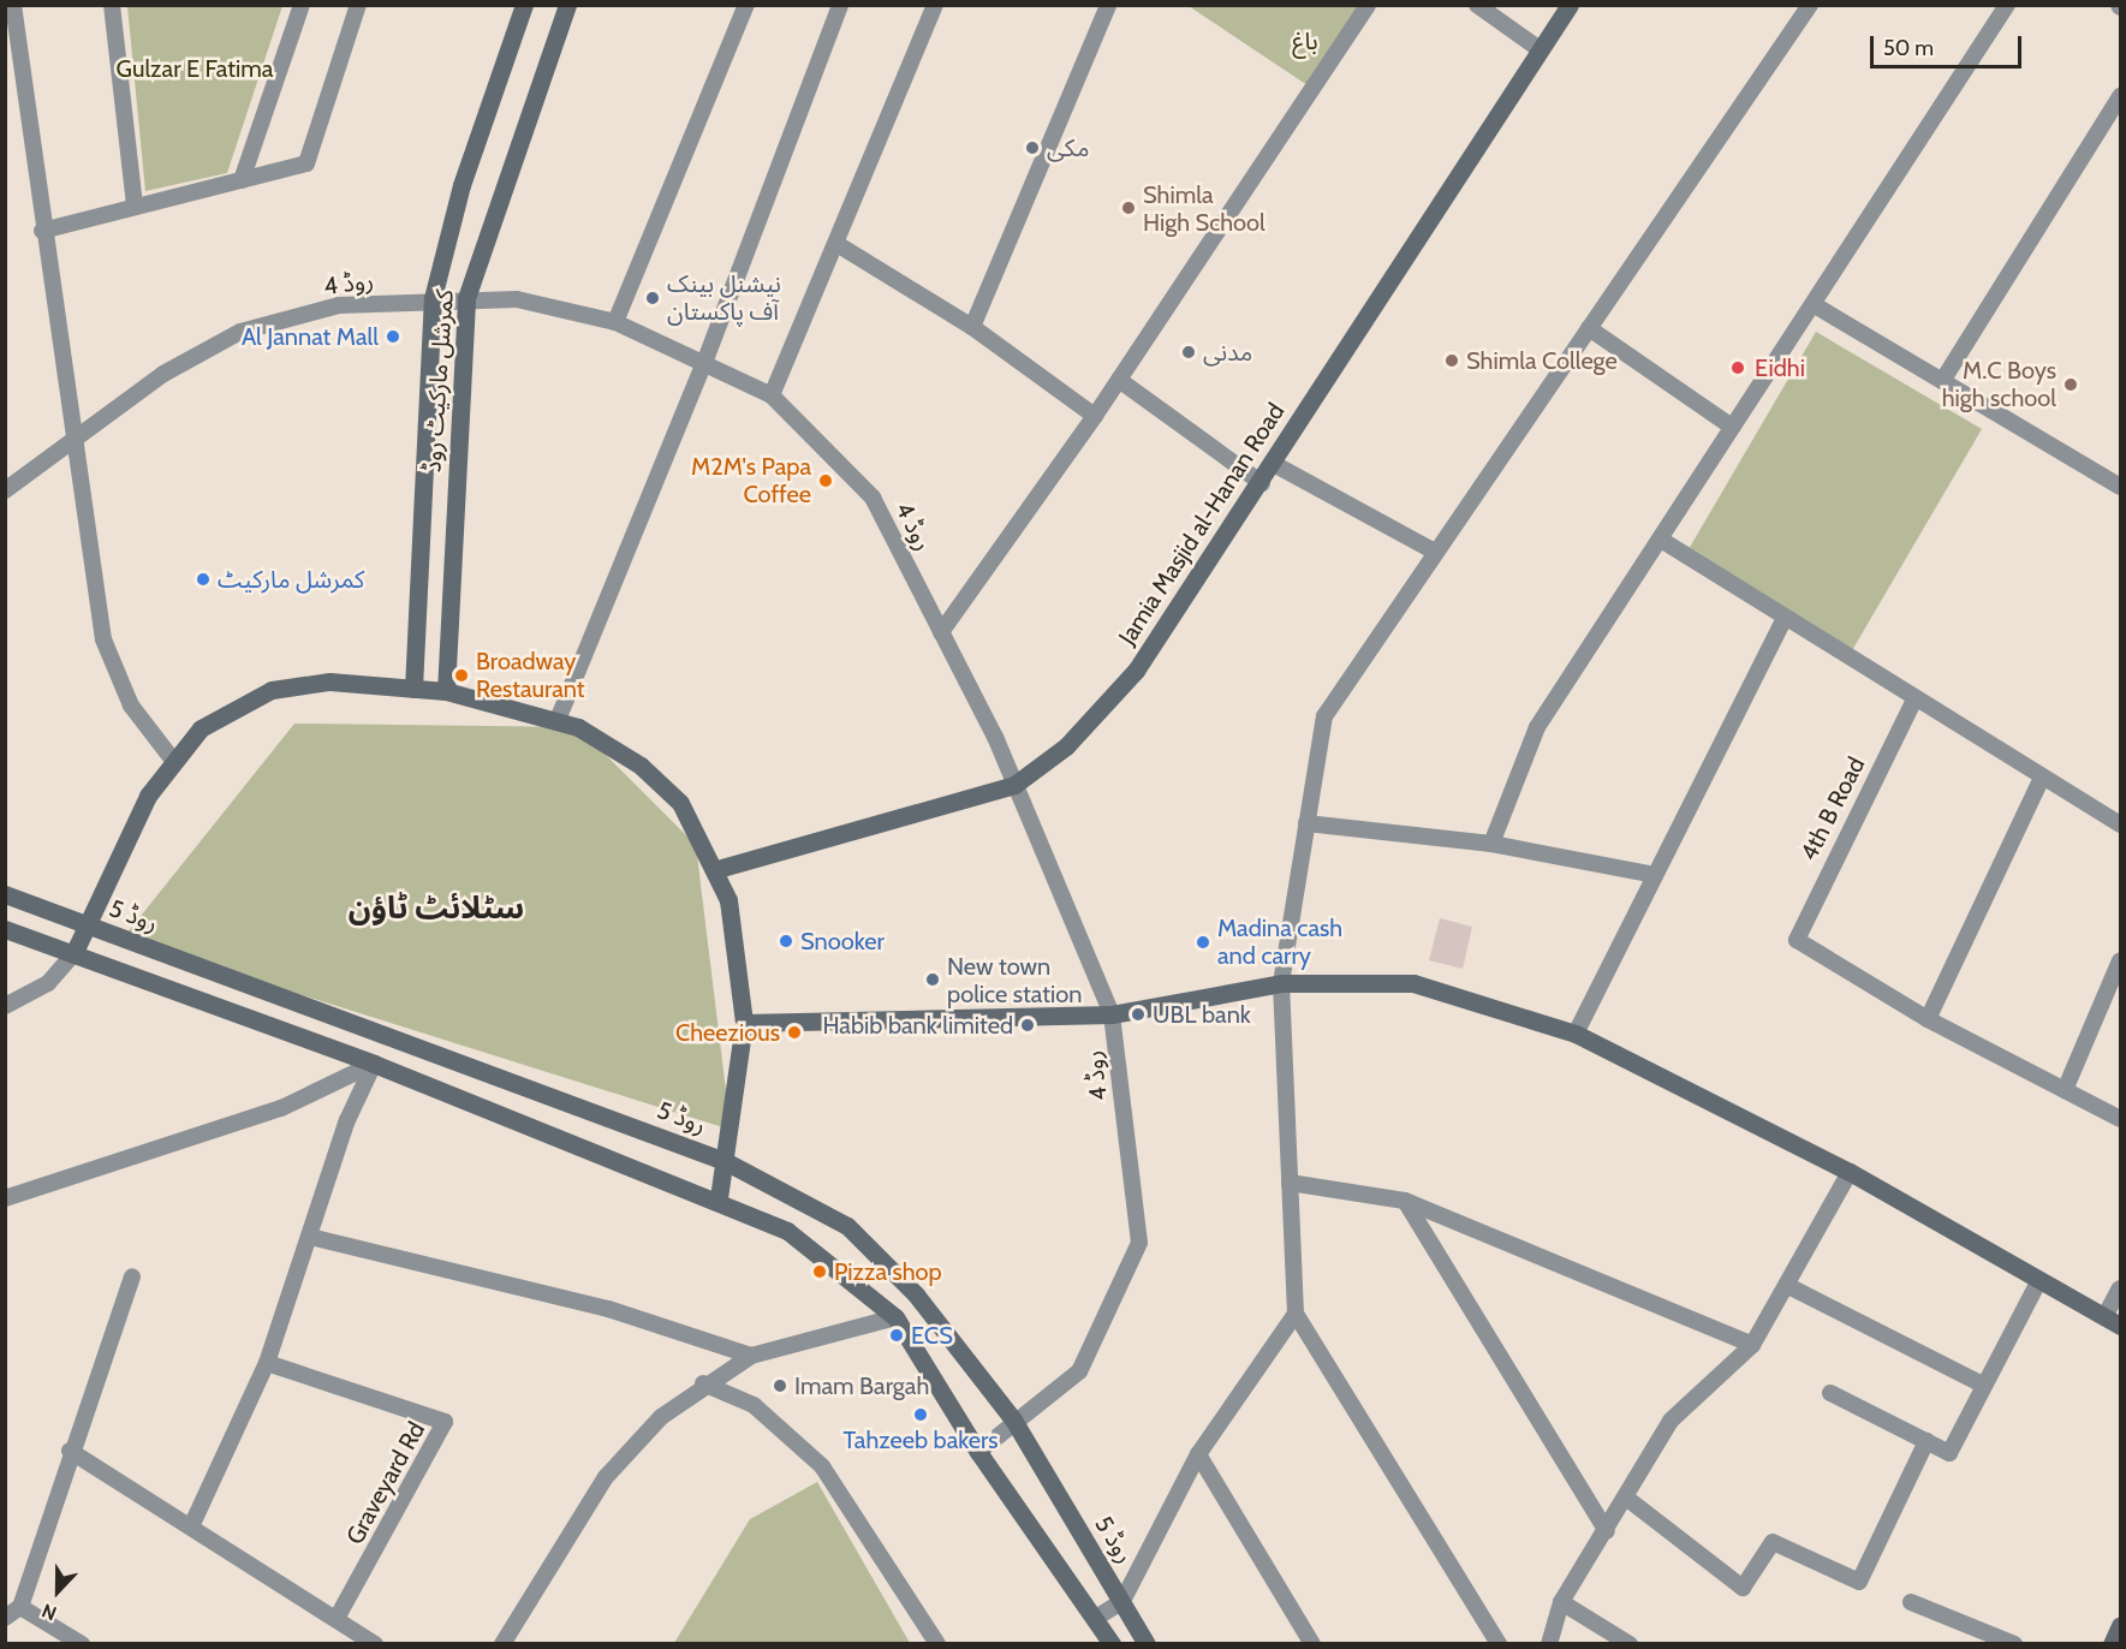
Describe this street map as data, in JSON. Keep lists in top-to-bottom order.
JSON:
{
  "streets": {
    "main road": ["کمرشل مارکیٹ روڈ", "Jamia Masjid al-Hanan Road", "روڈ 5"],
    "street": ["روڈ 4", "4th B Road", "Graveyard Rd"]
  },
  "crossings": [
    ["روڈ 4", "کمرشل مارکیٹ روڈ"],
    ["روڈ 4", "Jamia Masjid al-Hanan Road"],
    ["روڈ 4", "روڈ 5"]
  ],
  "districts": ["سٹلائٹ ٹاؤن"],
  "parks": ["باغ", "Gulzar E Fatima"],
  "places": [
    "مکی",
    "Shimla High School",
    "نیشنل بینک آف پاکستان",
    "Al Jannat Mall",
    "مدنی",
    "Shimla College",
    "Eidhi",
    "M.C Boys high school",
    "M2M's Papa Coffee",
    "کمرشل مارکیٹ",
    "Broadway Restaurant",
    "Snooker",
    "Madina cash and carry",
    "New town police station",
    "UBL bank",
    "Habib bank limited",
    "Cheezious",
    "Pizza shop",
    "ECS",
    "Imam Bargah",
    "Tahzeeb bakers"
  ],
  "scale_bar": "50 m",
  "north": "bottom"
}
